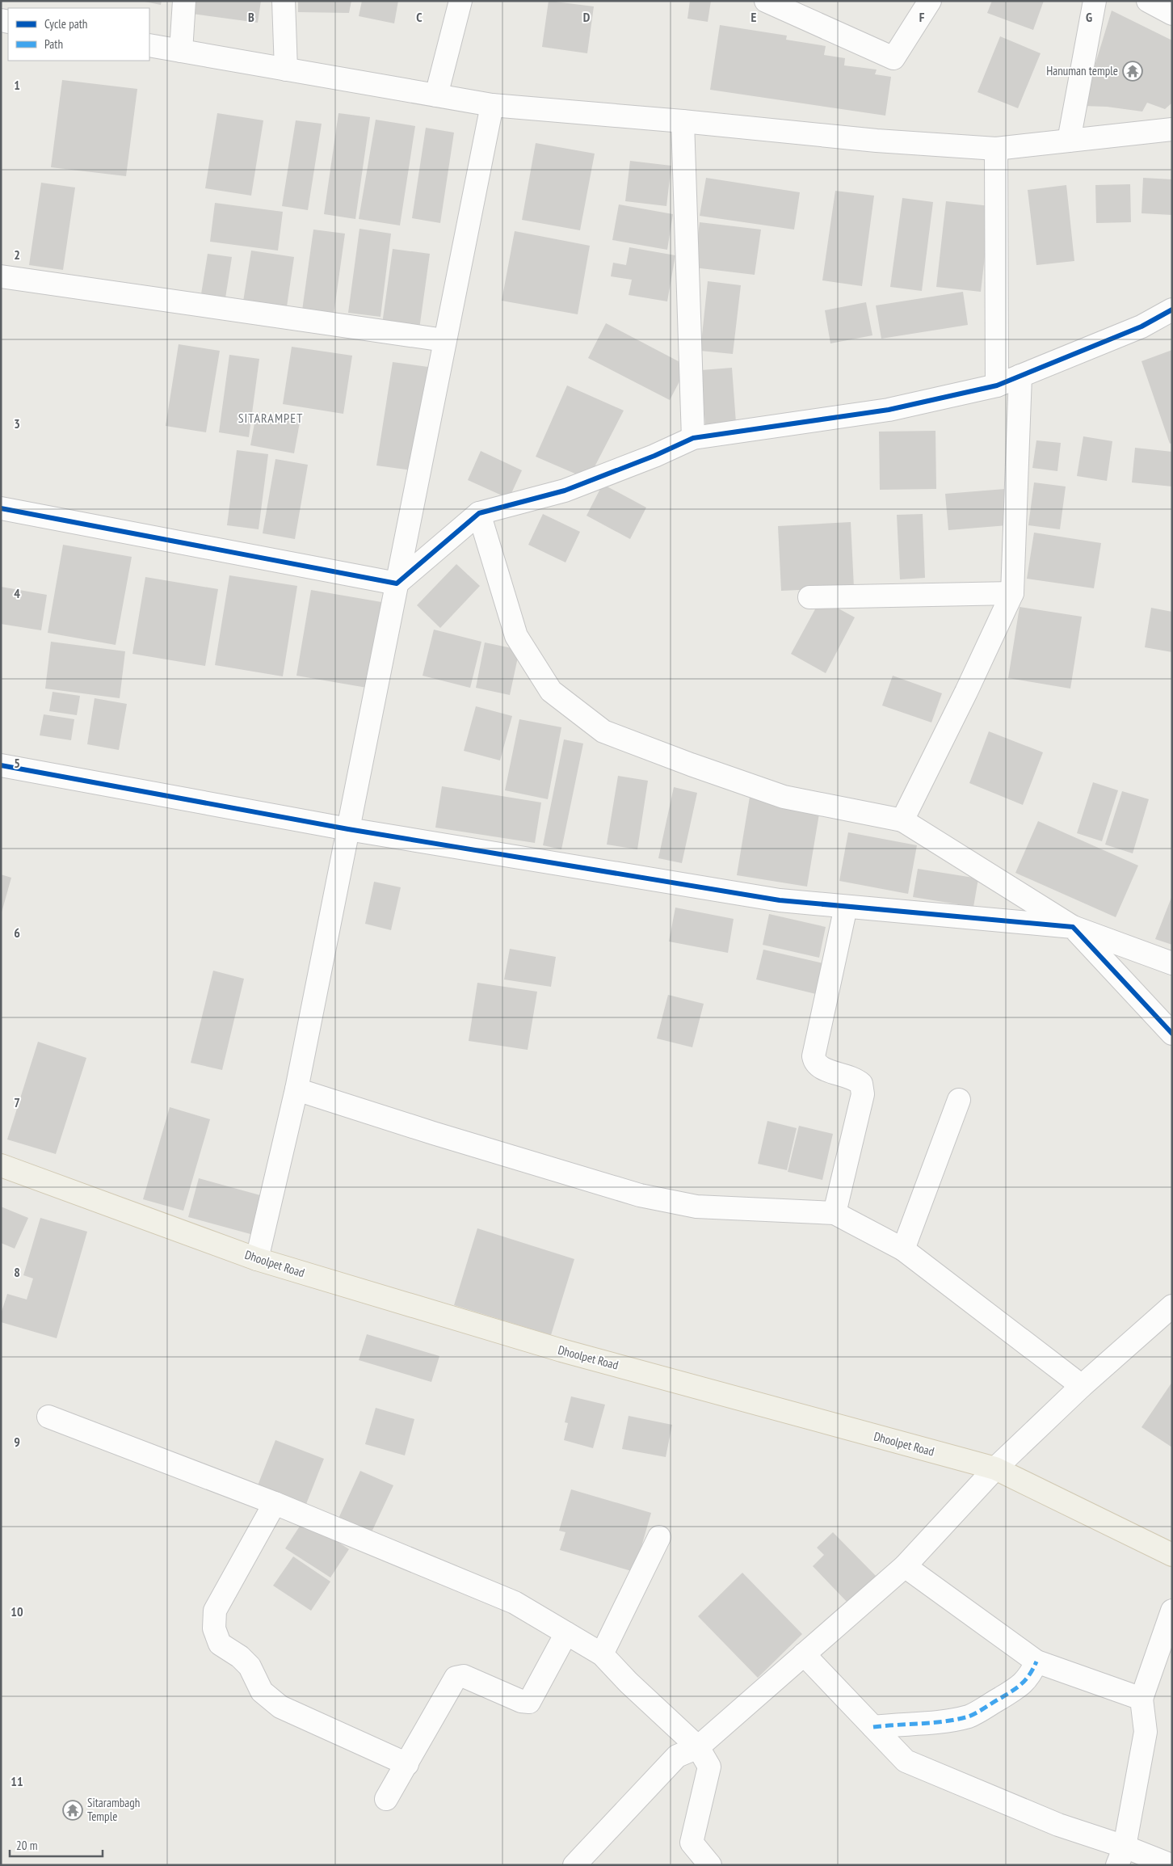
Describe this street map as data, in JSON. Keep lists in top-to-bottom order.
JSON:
{
  "streets": {
    "main road": ["Dhoolpet Road"]
  },
  "districts": ["SITARAMPET"],
  "places": {
    "temple": ["Hanuman temple", "Sitarambagh Temple"]
  },
  "legend": ["Cycle path", "Path"],
  "scale_bar": "20 m",
  "grid": {
    "columns": [
      "B",
      "C",
      "D",
      "E",
      "F",
      "G"
    ],
    "rows": [
      "1",
      "2",
      "3",
      "4",
      "5",
      "6",
      "7",
      "8",
      "9",
      "10",
      "11"
    ]
  }
}
